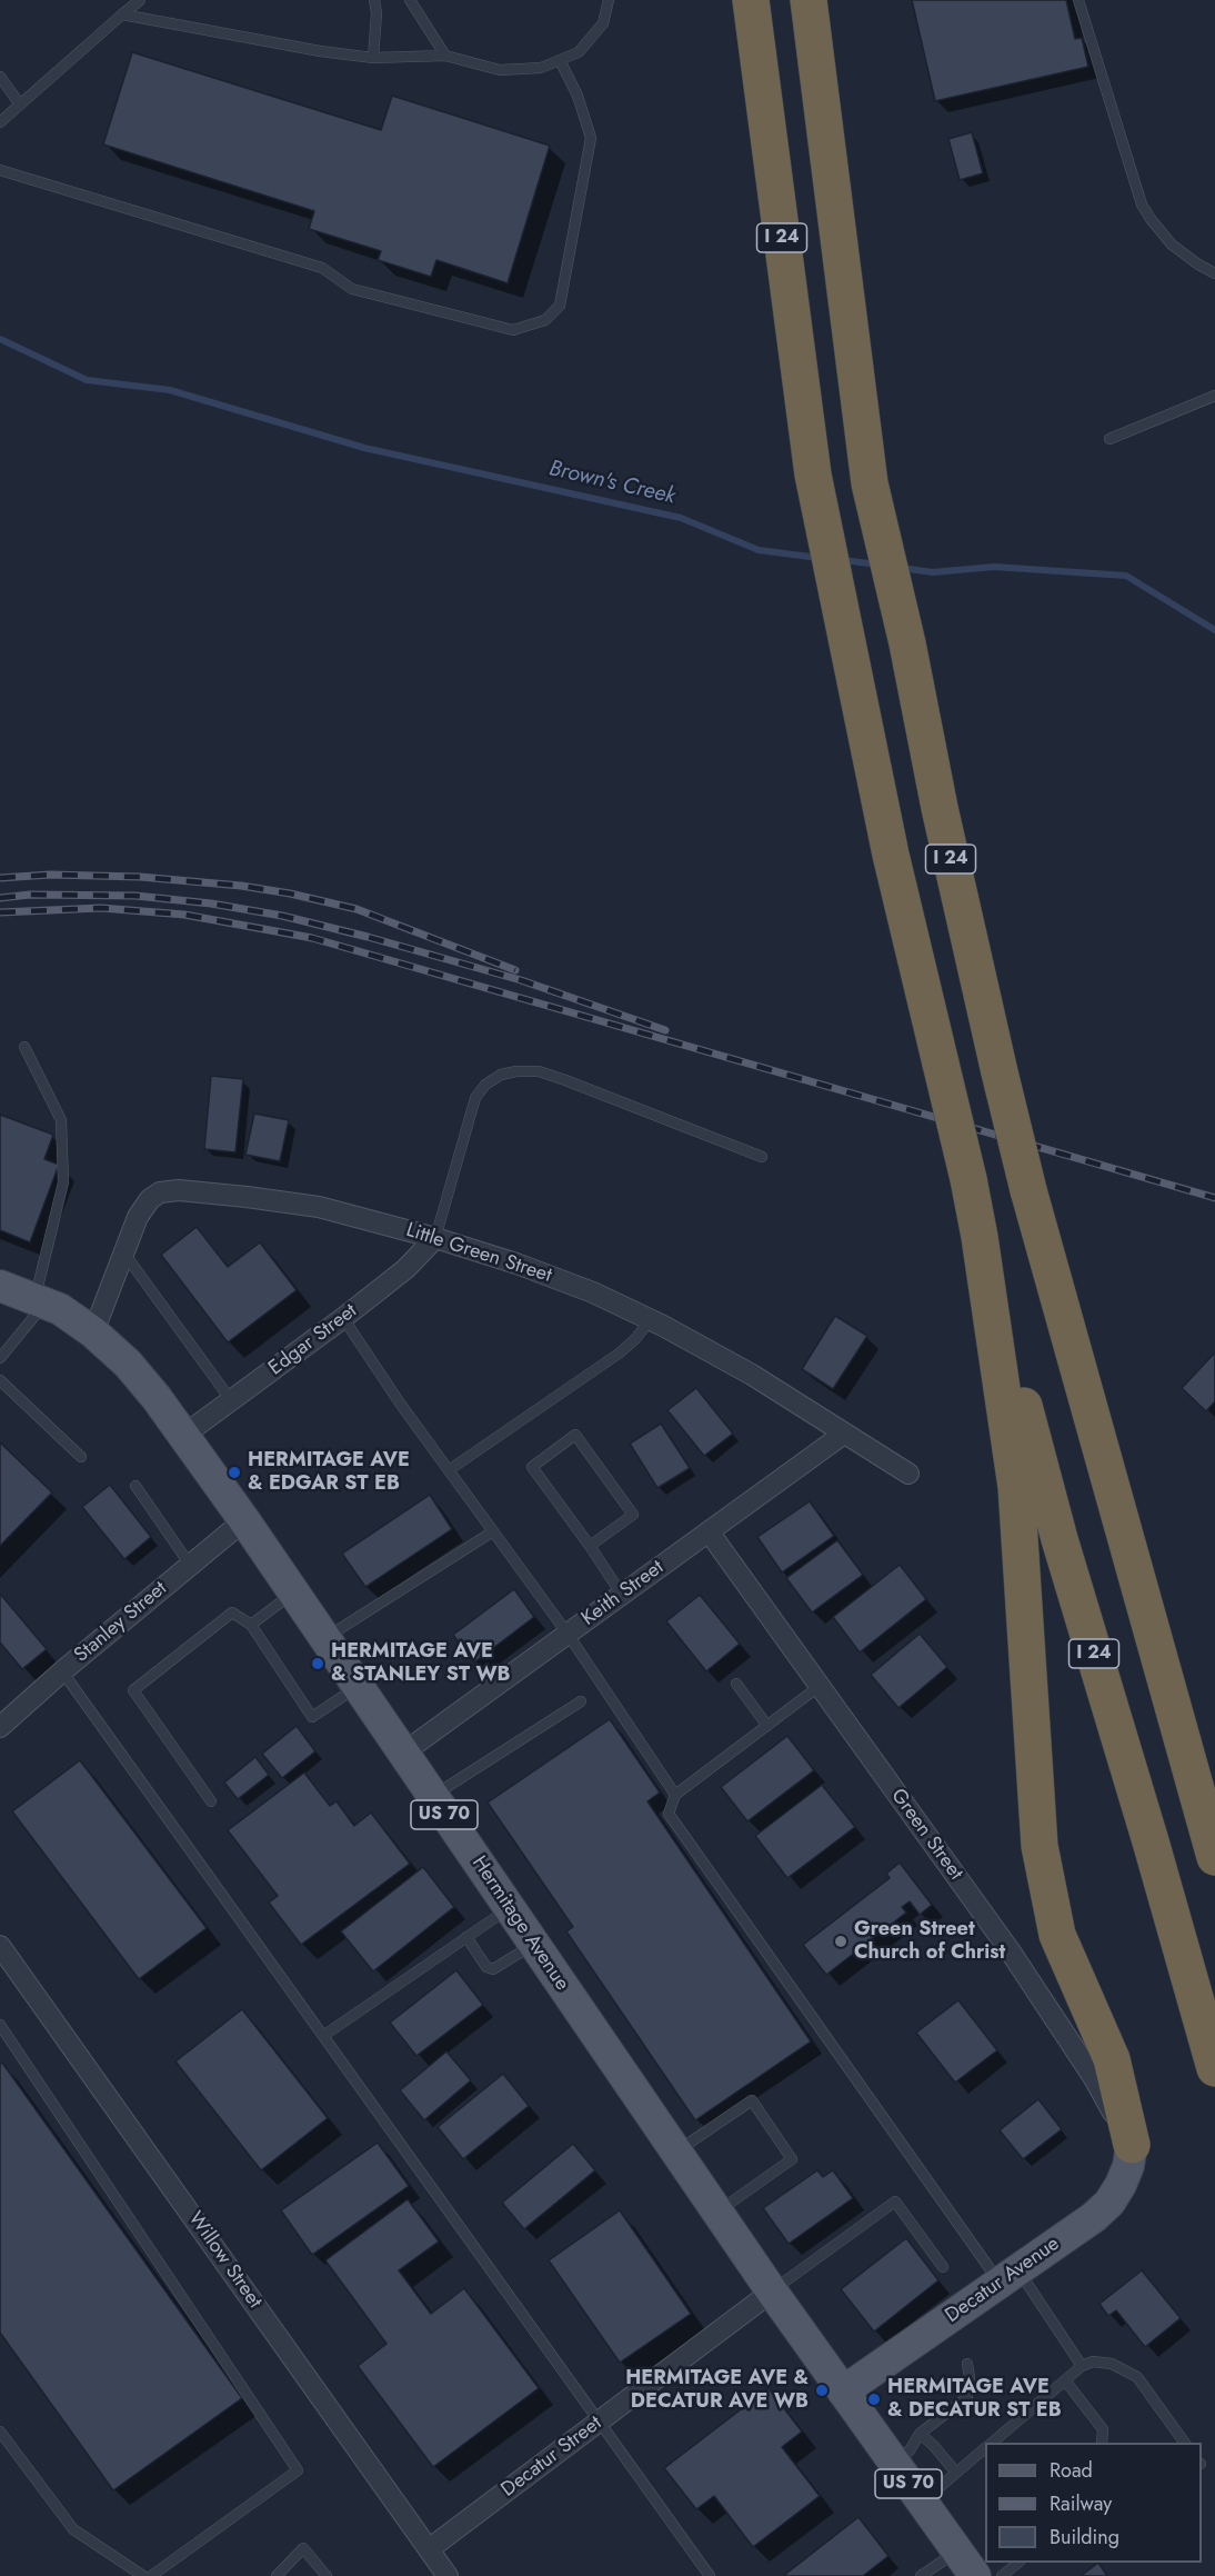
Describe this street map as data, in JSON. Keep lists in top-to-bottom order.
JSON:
{
  "streets": {
    "highway": ["I 24"],
    "main road": ["US 70", "Hermitage Avenue", "Decatur Avenue"],
    "street": [
      "Little Green Street",
      "Edgar Street",
      "Keith Street",
      "Stanley Street",
      "Green Street",
      "Willow Street",
      "Decatur Street"
    ]
  },
  "crossings": [
    ["Little Green Street", "Edgar Street"],
    ["Little Green Street", "Keith Street"],
    ["Little Green Street", "Hermitage Avenue"],
    ["Edgar Street", "Hermitage Avenue"],
    ["Keith Street", "Green Street"],
    ["Keith Street", "Hermitage Avenue"],
    ["Stanley Street", "Hermitage Avenue"],
    ["Green Street", "Decatur Avenue"],
    ["Hermitage Avenue", "Decatur Avenue"],
    ["Hermitage Avenue", "Decatur Street"],
    ["Willow Street", "Decatur Street"]
  ],
  "water": ["Brown's Creek"],
  "places": [
    "HERMITAGE AVE & EDGAR ST EB",
    "HERMITAGE AVE & STANLEY ST WB",
    "Green Street Church of Christ",
    "HERMITAGE AVE & DECATUR AVE WB",
    "HERMITAGE AVE & DECATUR ST EB"
  ],
  "legend": ["Road", "Railway", "Building"]
}
